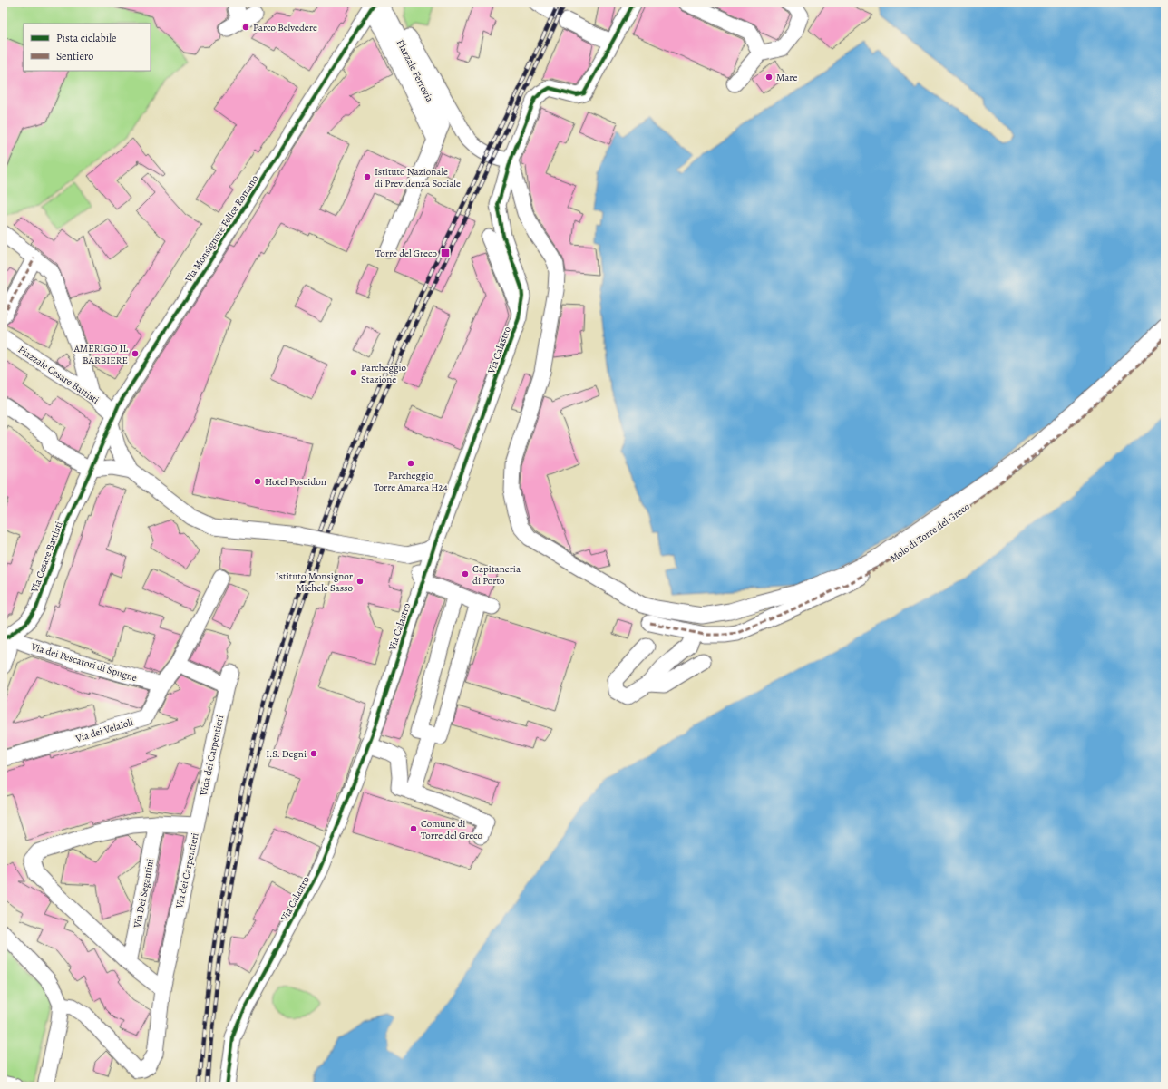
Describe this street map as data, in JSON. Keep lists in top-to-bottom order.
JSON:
{
  "streets": {
    "street": [
      "Piazzale Ferrovia",
      "Via Monsignore Felice Romano",
      "Via Calastro",
      "Piazzale Cesare Battisti",
      "Molo di Torre del Greco",
      "Via Cesare Battisti",
      "Via dei Pescatori di Spugne",
      "Via dei Velaioli",
      "Vida dei Carpentieri",
      "Via dei Carpentieri",
      "Via Dei Segantini"
    ]
  },
  "crossings": [
    ["Piazzale Ferrovia", "Via Monsignore Felice Romano"],
    ["Via Monsignore Felice Romano", "Piazzale Cesare Battisti"],
    ["Via Monsignore Felice Romano", "Via Cesare Battisti"],
    ["Via Cesare Battisti", "Via dei Pescatori di Spugne"],
    ["Via dei Pescatori di Spugne", "Via dei Velaioli"],
    ["Via dei Velaioli", "Vida dei Carpentieri"],
    ["Vida dei Carpentieri", "Via dei Carpentieri"],
    ["Via dei Carpentieri", "Via Dei Segantini"]
  ],
  "places": {
    "other": [
      "Parco Belvedere",
      "Mare",
      "Istituto Nazionale di Previdenza Sociale",
      "AMERIGO IL BARBIERE",
      "Parcheggio Stazione",
      "Parcheggio Torre Amarea H24",
      "Hotel Poseidon",
      "Capitaneria di Porto",
      "Istituto Monsignor Michele Sasso",
      "I.S. Degni",
      "Comune di Torre del Greco"
    ],
    "transit": ["Torre del Greco"]
  },
  "legend": ["Pista ciclabile", "Sentiero"]
}
